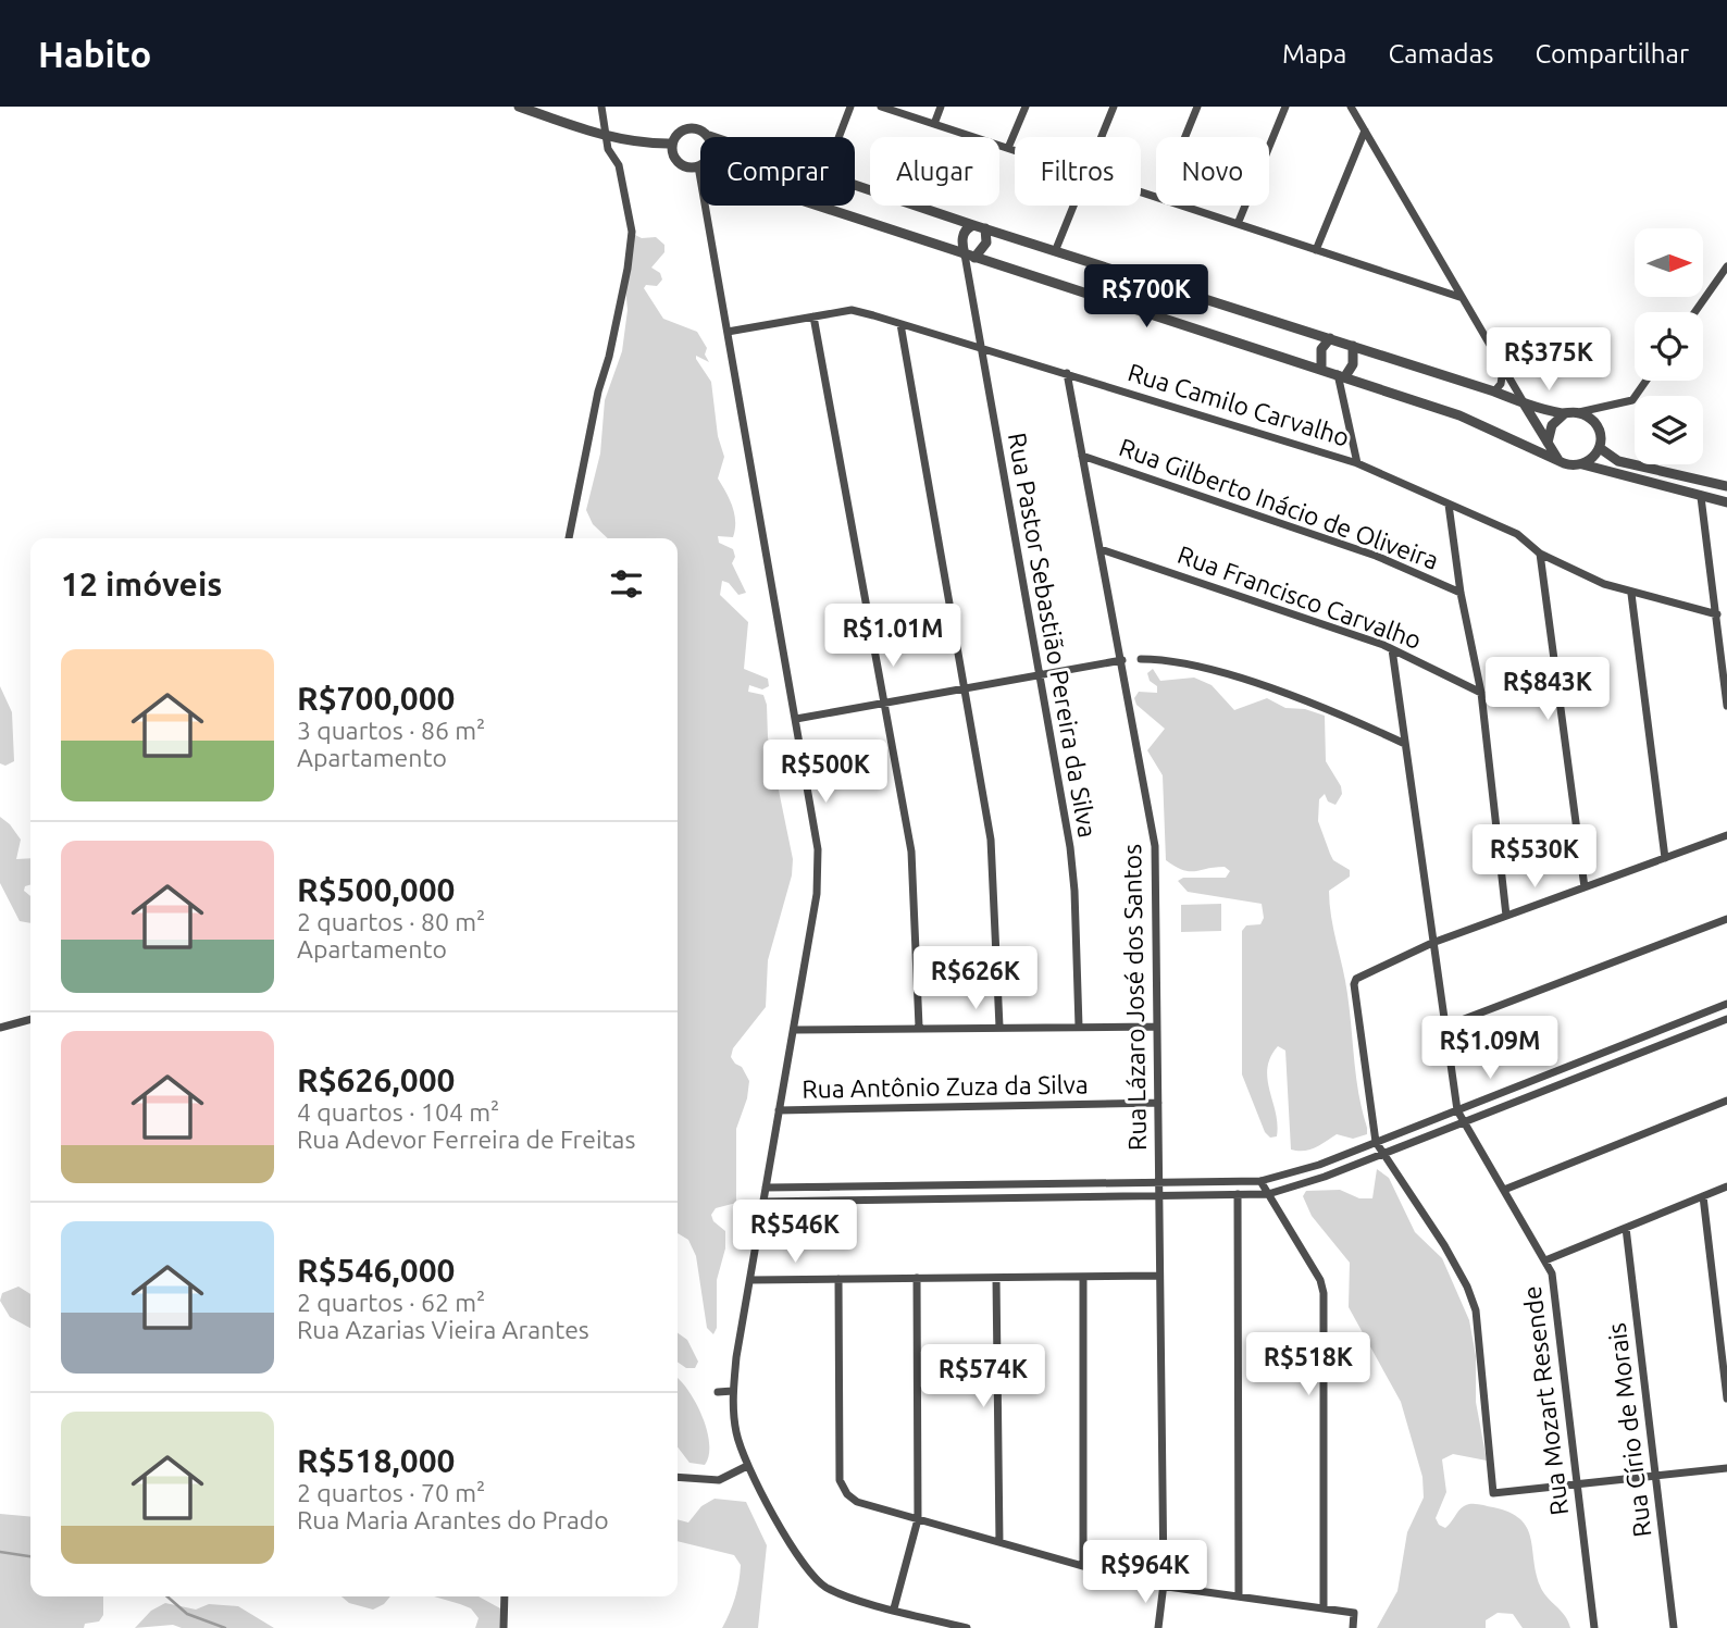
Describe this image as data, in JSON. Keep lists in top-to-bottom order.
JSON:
{
  "streets": {
    "street": [
      "Rua Camilo Carvalho",
      "Rua Gilberto Inácio de Oliveira",
      "Rua Francisco Carvalho",
      "Rua Pastor Sebastião Pereira da Silva",
      "Rua Lázaro José dos Santos",
      "Rua Antônio Zuza da Silva",
      "Rua Mozart Resende",
      "Rua Círio de Morais"
    ]
  },
  "crossings": [
    ["Rua Camilo Carvalho", "Rua Pastor Sebastião Pereira da Silva"],
    ["Rua Camilo Carvalho", "Rua Lázaro José dos Santos"],
    ["Rua Gilberto Inácio de Oliveira", "Rua Lázaro José dos Santos"],
    ["Rua Francisco Carvalho", "Rua Lázaro José dos Santos"],
    ["Rua Francisco Carvalho", "Rua Mozart Resende"],
    ["Rua Lázaro José dos Santos", "Rua Antônio Zuza da Silva"]
  ],
  "north": "right",
  "page": {
    "header": "Habito",
    "nav": ["Mapa", "Camadas", "Compartilhar"],
    "chip": [
      "Comprar",
      "Alugar",
      "Filtros",
      "Novo"
    ],
    "price": [
      "R$700K",
      "R$375K",
      "R$1.01M",
      "R$843K",
      "R$500K",
      "R$530K",
      "R$626K",
      "R$1.09M",
      "R$546K",
      "R$518K",
      "R$574K",
      "R$964K"
    ],
    "heading": "12 imóveis",
    "list": [
      {
        "name": "R$700,000",
        "note": "3 quartos · 86 m² · Apartamento"
      },
      {
        "name": "R$500,000",
        "note": "2 quartos · 80 m² · Apartamento"
      },
      {
        "name": "R$626,000",
        "note": "4 quartos · 104 m² · Rua Adevor Ferreira de Freitas"
      },
      {
        "name": "R$546,000",
        "note": "2 quartos · 62 m² · Rua Azarias Vieira Arantes"
      },
      {
        "name": "R$518,000",
        "note": "2 quartos · 70 m² · Rua Maria Arantes do Prado"
      }
    ]
  }
}
